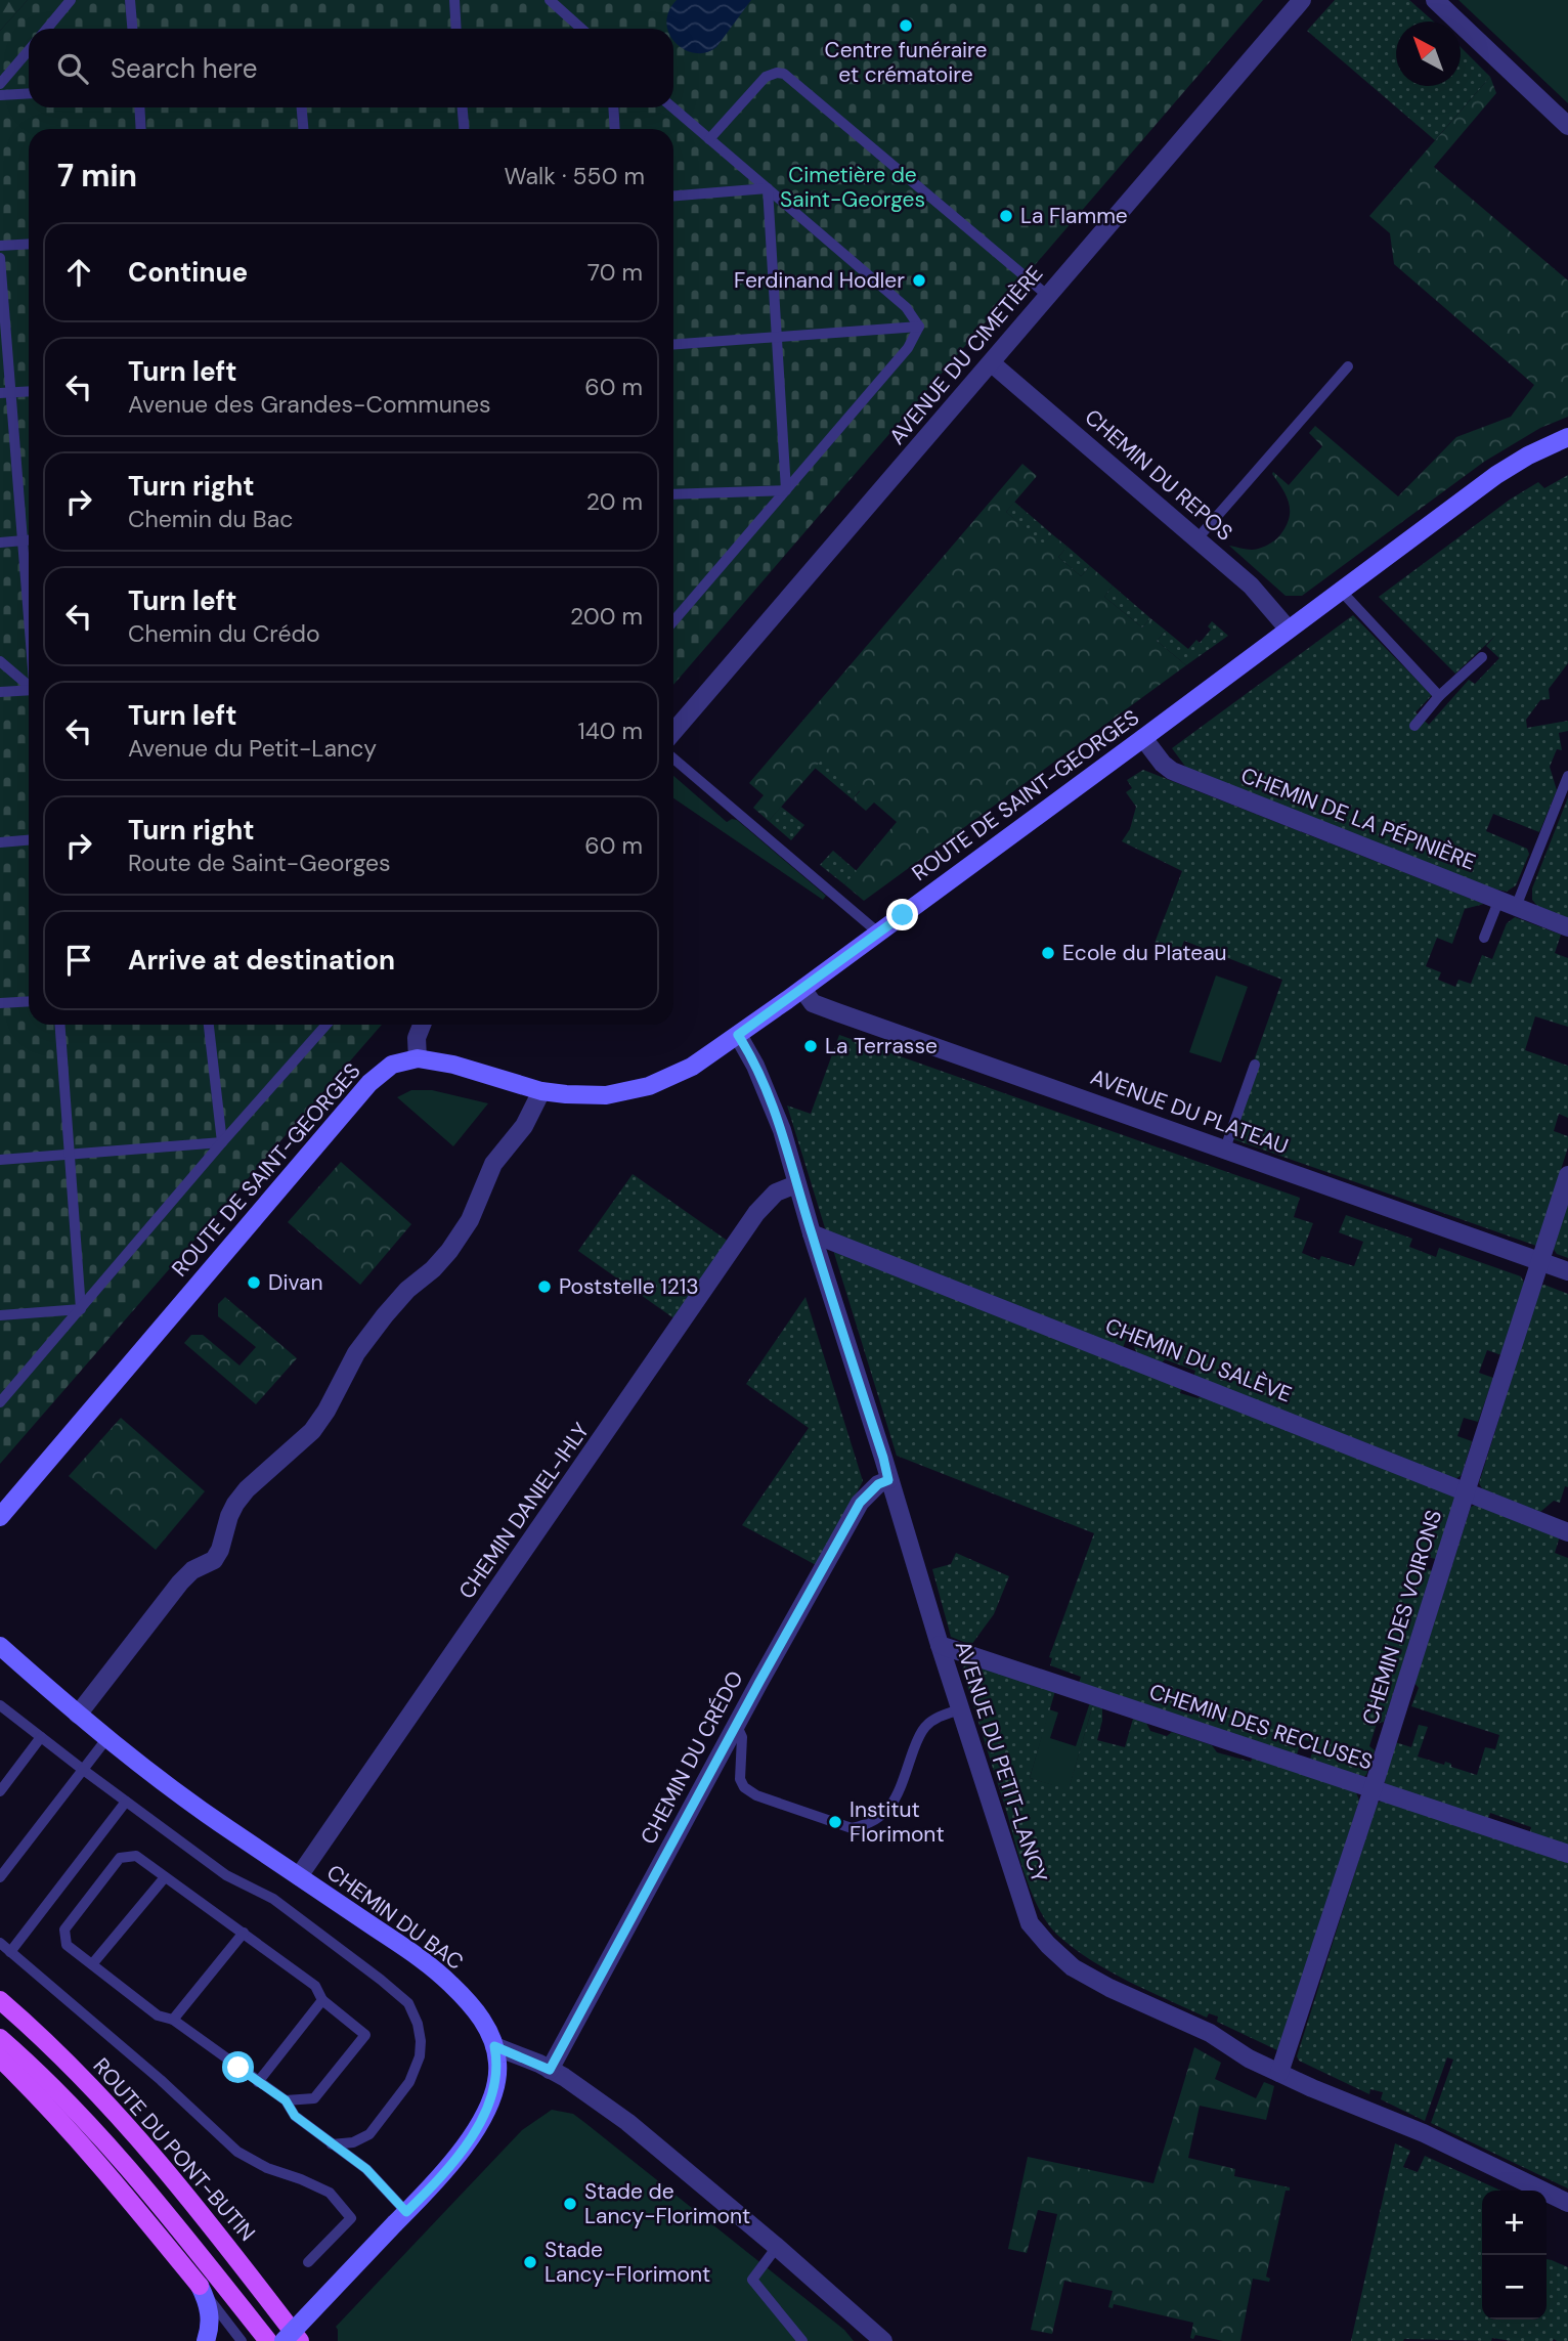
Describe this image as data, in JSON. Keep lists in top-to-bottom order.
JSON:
{
  "streets": {
    "main road": ["ROUTE DU PONT-BUTIN"],
    "street": [
      "AVENUE DU CIMETIÈRE",
      "CHEMIN DU REPOS",
      "ROUTE DE SAINT-GEORGES",
      "CHEMIN DE LA PÉPINIÈRE",
      "AVENUE DU PLATEAU",
      "CHEMIN DU SALÈVE",
      "CHEMIN DANIEL-IHLY",
      "CHEMIN DES VOIRONS",
      "CHEMIN DES RECLUSES",
      "CHEMIN DU CRÉDO",
      "AVENUE DU PETIT-LANCY",
      "CHEMIN DU BAC"
    ]
  },
  "crossings": [
    ["AVENUE DU CIMETIÈRE", "CHEMIN DU REPOS"],
    ["CHEMIN DU REPOS", "ROUTE DE SAINT-GEORGES"],
    ["ROUTE DE SAINT-GEORGES", "CHEMIN DE LA PÉPINIÈRE"],
    ["ROUTE DE SAINT-GEORGES", "AVENUE DU PLATEAU"],
    ["ROUTE DE SAINT-GEORGES", "AVENUE DU PETIT-LANCY"],
    ["AVENUE DU PLATEAU", "CHEMIN DES VOIRONS"],
    ["CHEMIN DU SALÈVE", "CHEMIN DES VOIRONS"],
    ["CHEMIN DU SALÈVE", "AVENUE DU PETIT-LANCY"],
    ["CHEMIN DANIEL-IHLY", "AVENUE DU PETIT-LANCY"],
    ["CHEMIN DANIEL-IHLY", "CHEMIN DU BAC"],
    ["CHEMIN DES VOIRONS", "CHEMIN DES RECLUSES"],
    ["CHEMIN DES VOIRONS", "AVENUE DU PETIT-LANCY"],
    ["CHEMIN DES RECLUSES", "AVENUE DU PETIT-LANCY"],
    ["CHEMIN DU CRÉDO", "AVENUE DU PETIT-LANCY"]
  ],
  "parks": ["Cimetière de Saint-Georges"],
  "places": [
    "Centre funéraire et crématoire",
    "La Flamme",
    "Ferdinand Hodler",
    "Ecole du Plateau",
    "La Terrasse",
    "Divan",
    "Poststelle 1213",
    "Institut Florimont",
    "Stade de Lancy-Florimont",
    "Stade Lancy-Florimont"
  ],
  "north": "top left",
  "page": {
    "search": "Search here",
    "heading": ["7 min", "Walk · 550 m"],
    "list": [
      ["Continue", "70 m"],
      ["Turn left", "Avenue des Grandes-Communes", "60 m"],
      ["Turn right", "Chemin du Bac", "20 m"],
      ["Turn left", "Chemin du Crédo", "200 m"],
      ["Turn left", "Avenue du Petit-Lancy", "140 m"],
      ["Turn right", "Route de Saint-Georges", "60 m"],
      "Arrive at destination"
    ],
    "map_buttons": ["+", "−"]
  }
}
